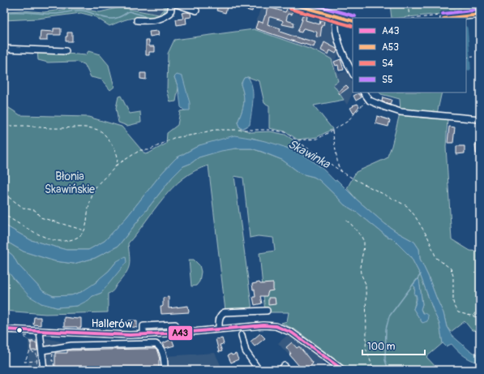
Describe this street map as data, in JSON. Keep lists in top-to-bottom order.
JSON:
{
  "streets": {
    "street": ["Hallerów"]
  },
  "water": ["Skawinka"],
  "parks": ["Błonia Skawińskie"],
  "lines": [
    "transit line A53",
    "transit line S5",
    "transit line S4",
    "transit line A43"
  ],
  "legend": [
    "A43",
    "A53",
    "S4",
    "S5"
  ],
  "scale_bar": "100 m"
}
